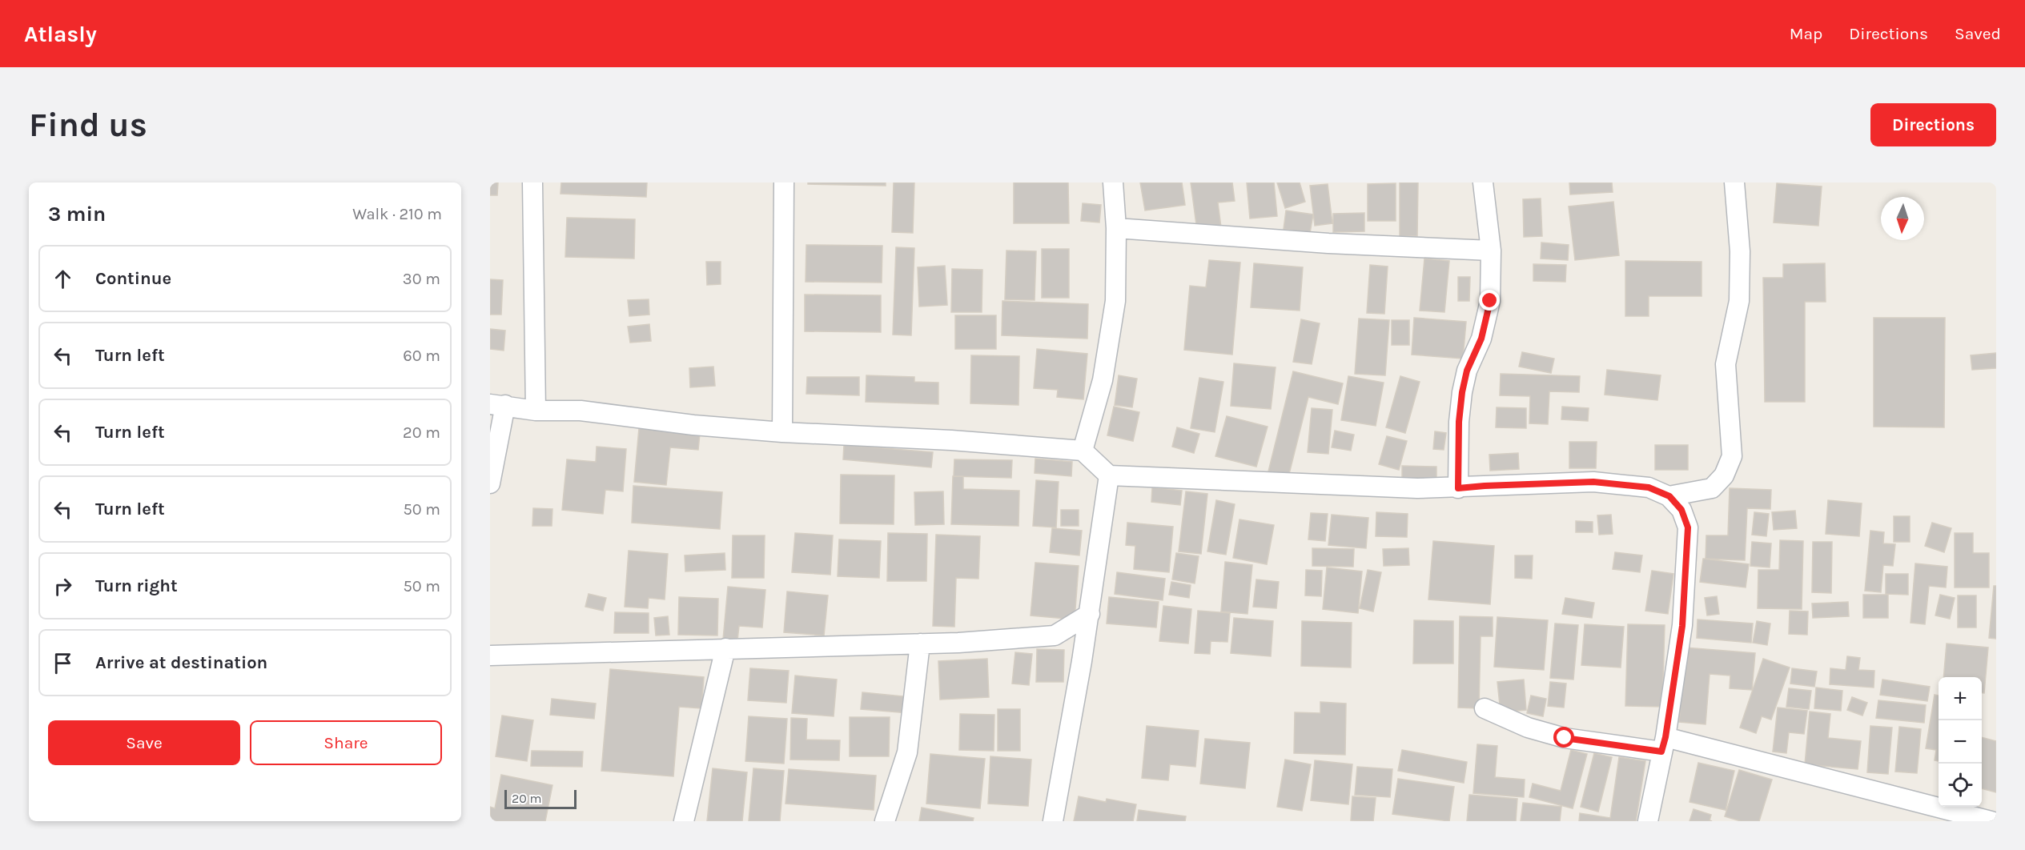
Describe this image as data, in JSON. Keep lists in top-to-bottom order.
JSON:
{
  "scale_bar": "20 m",
  "north": "bottom",
  "page": {
    "header": "Atlasly",
    "nav": ["Map", "Directions", "Saved"],
    "buttons": [
      "Directions",
      ["Save", "Share"]
    ],
    "title": "Find us",
    "heading": ["3 min", "Walk · 210 m"],
    "list": [
      ["Continue", "30 m"],
      ["Turn left", "60 m"],
      ["Turn left", "20 m"],
      ["Turn left", "50 m"],
      ["Turn right", "50 m"],
      "Arrive at destination"
    ],
    "map_buttons": ["+", "−"],
    "scale": "20 m"
  }
}
